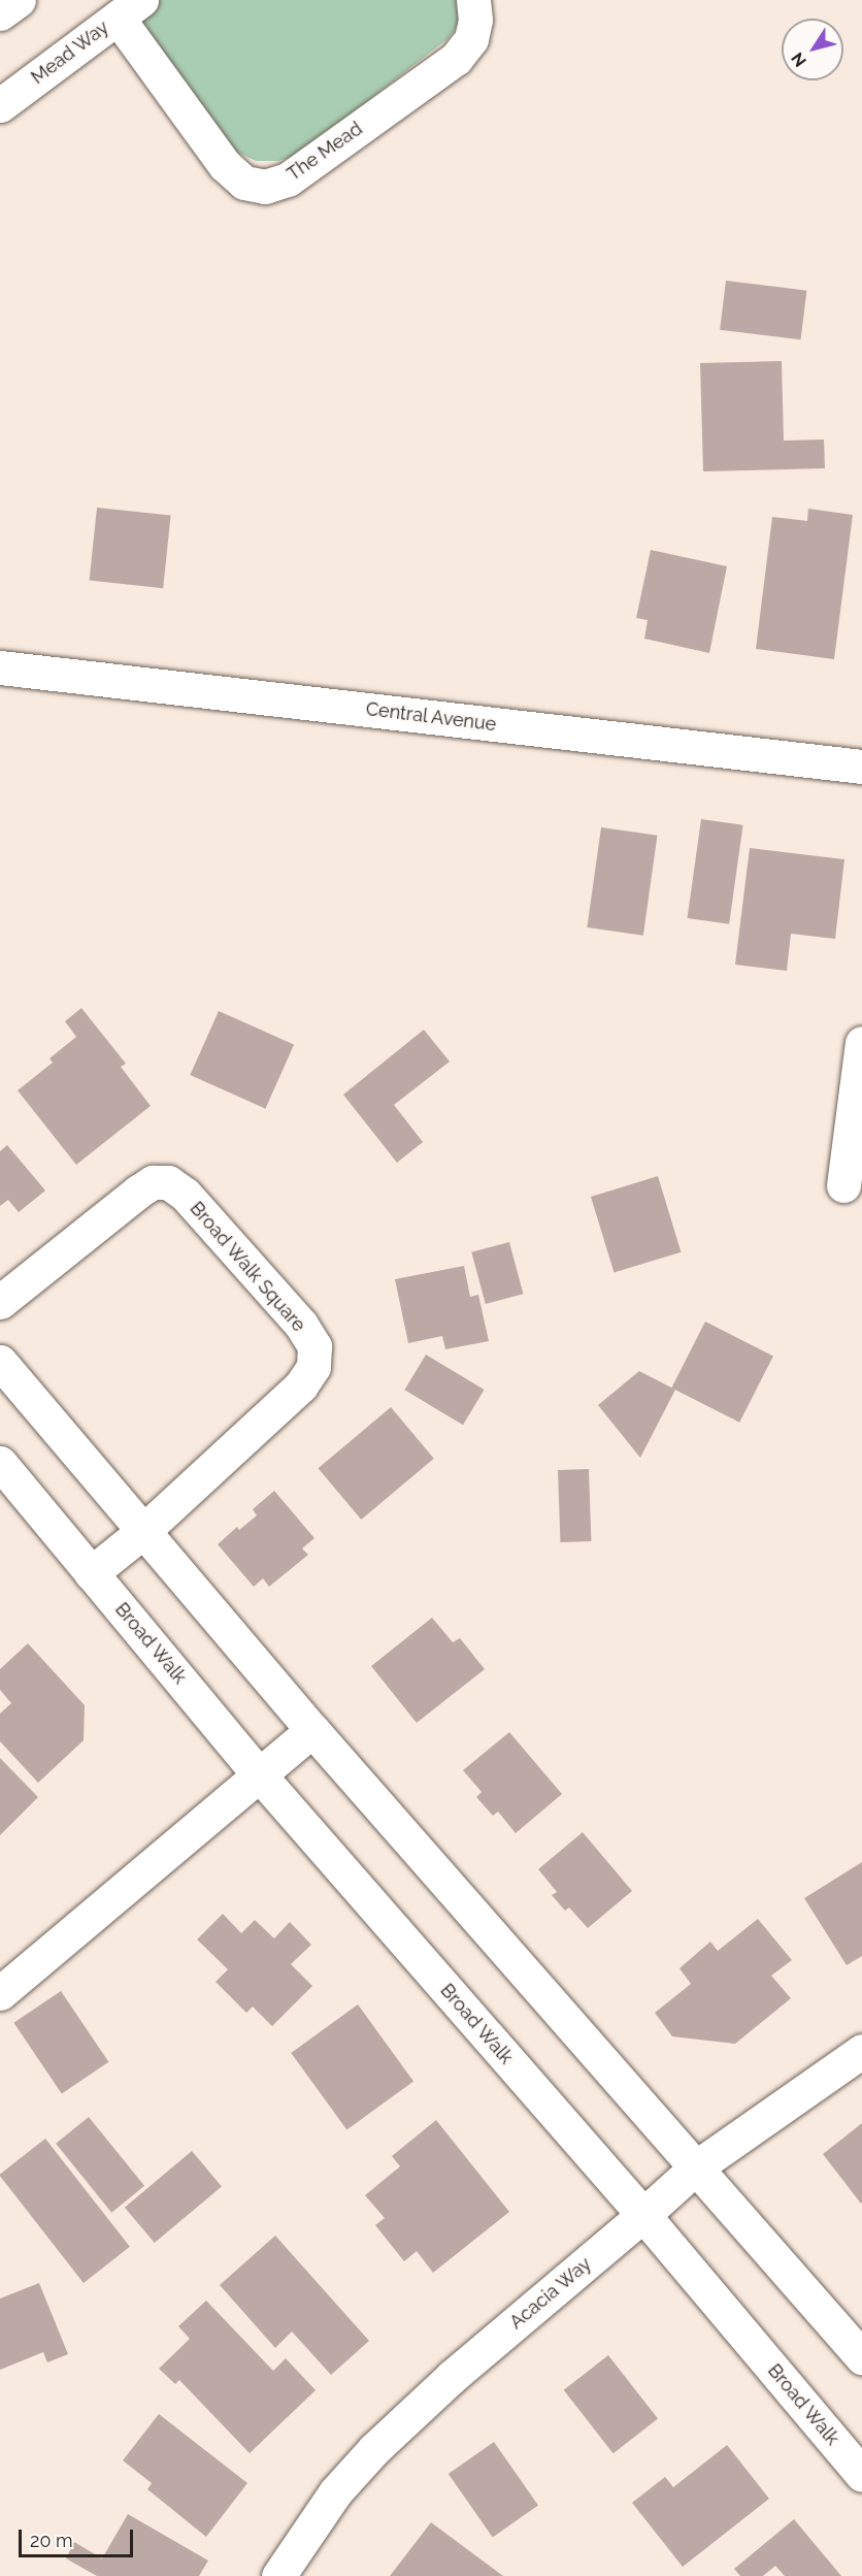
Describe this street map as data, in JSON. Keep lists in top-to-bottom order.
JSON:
{
  "streets": {
    "street": [
      "Mead Way",
      "The Mead",
      "Central Avenue",
      "Broad Walk Square",
      "Broad Walk",
      "Acacia Way"
    ]
  },
  "crossings": [
    ["Mead Way", "The Mead"],
    ["Broad Walk", "Acacia Way"]
  ],
  "scale_bar": "20 m",
  "north": "bottom left"
}
